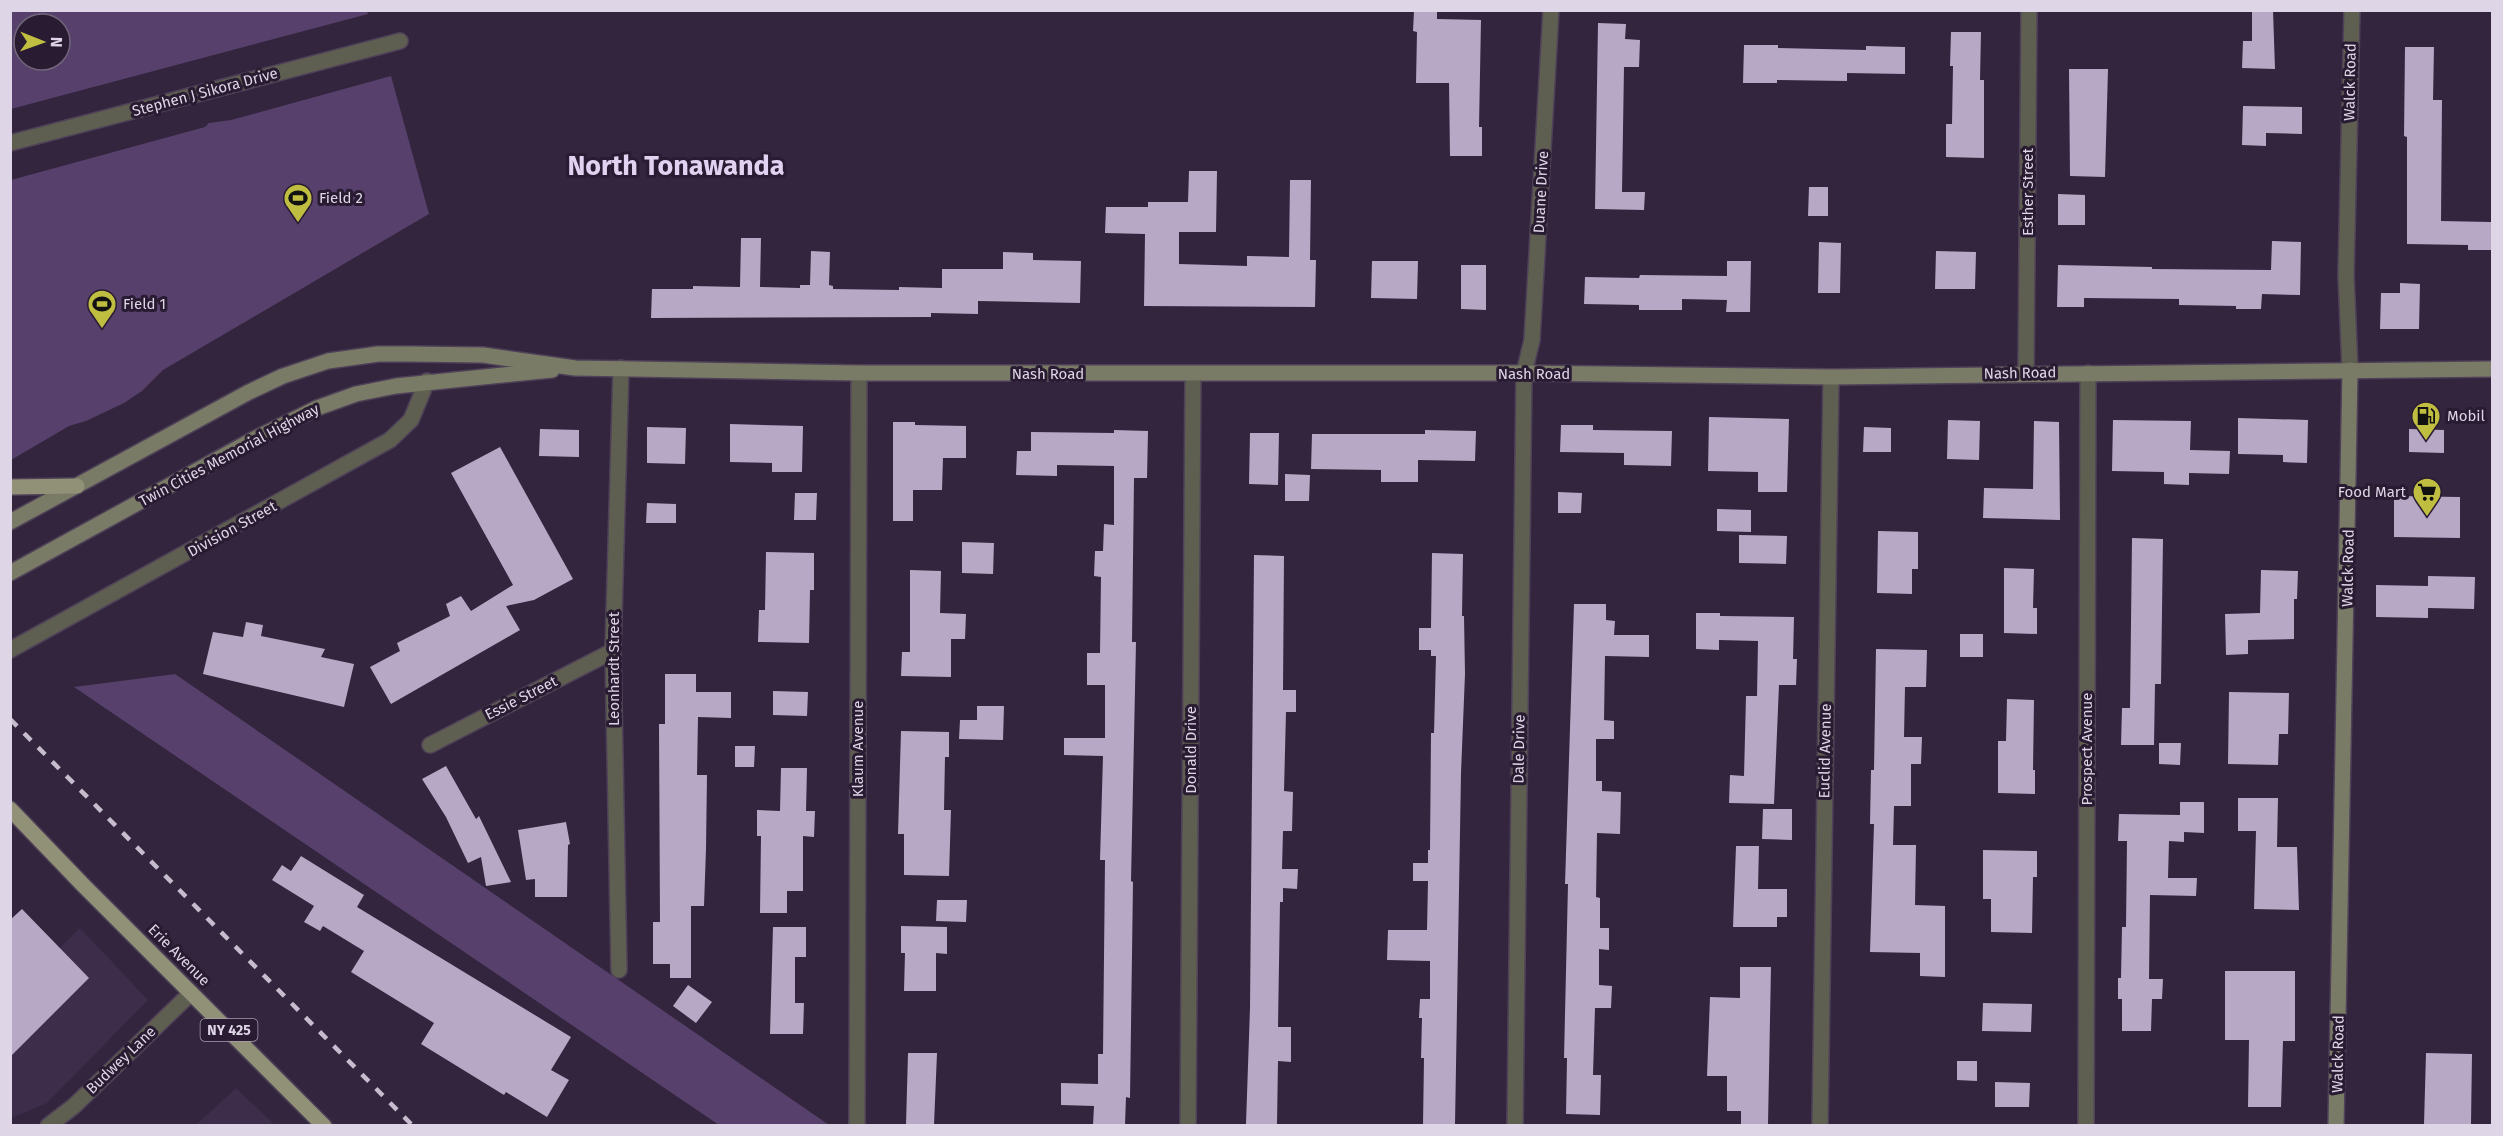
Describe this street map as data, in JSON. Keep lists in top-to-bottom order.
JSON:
{
  "streets": {
    "main road": [
      "Walck Road",
      "Nash Road",
      "Twin Cities Memorial Highway",
      "Erie Avenue",
      "NY 425"
    ],
    "street": [
      "Stephen J Sikora Drive",
      "Duane Drive",
      "Esther Street",
      "Division Street",
      "Leonhardt Street",
      "Essie Street",
      "Klaum Avenue",
      "Dale Drive",
      "Prospect Avenue",
      "Donald Drive",
      "Euclid Avenue",
      "Budwey Lane"
    ]
  },
  "crossings": [
    ["Walck Road", "Nash Road"],
    ["Duane Drive", "Nash Road"],
    ["Duane Drive", "Dale Drive"],
    ["Esther Street", "Nash Road"],
    ["Nash Road", "Twin Cities Memorial Highway"],
    ["Nash Road", "Leonhardt Street"],
    ["Nash Road", "Klaum Avenue"],
    ["Nash Road", "Dale Drive"],
    ["Nash Road", "Prospect Avenue"],
    ["Nash Road", "Donald Drive"],
    ["Nash Road", "Euclid Avenue"],
    ["Twin Cities Memorial Highway", "Division Street"],
    ["Leonhardt Street", "Essie Street"],
    ["Erie Avenue", "Budwey Lane"]
  ],
  "districts": ["North Tonawanda"],
  "places": {
    "sports": ["Field 2", "Field 1"],
    "fuel station": ["Mobil"],
    "supermarket": ["Food Mart"]
  },
  "north": "right"
}
